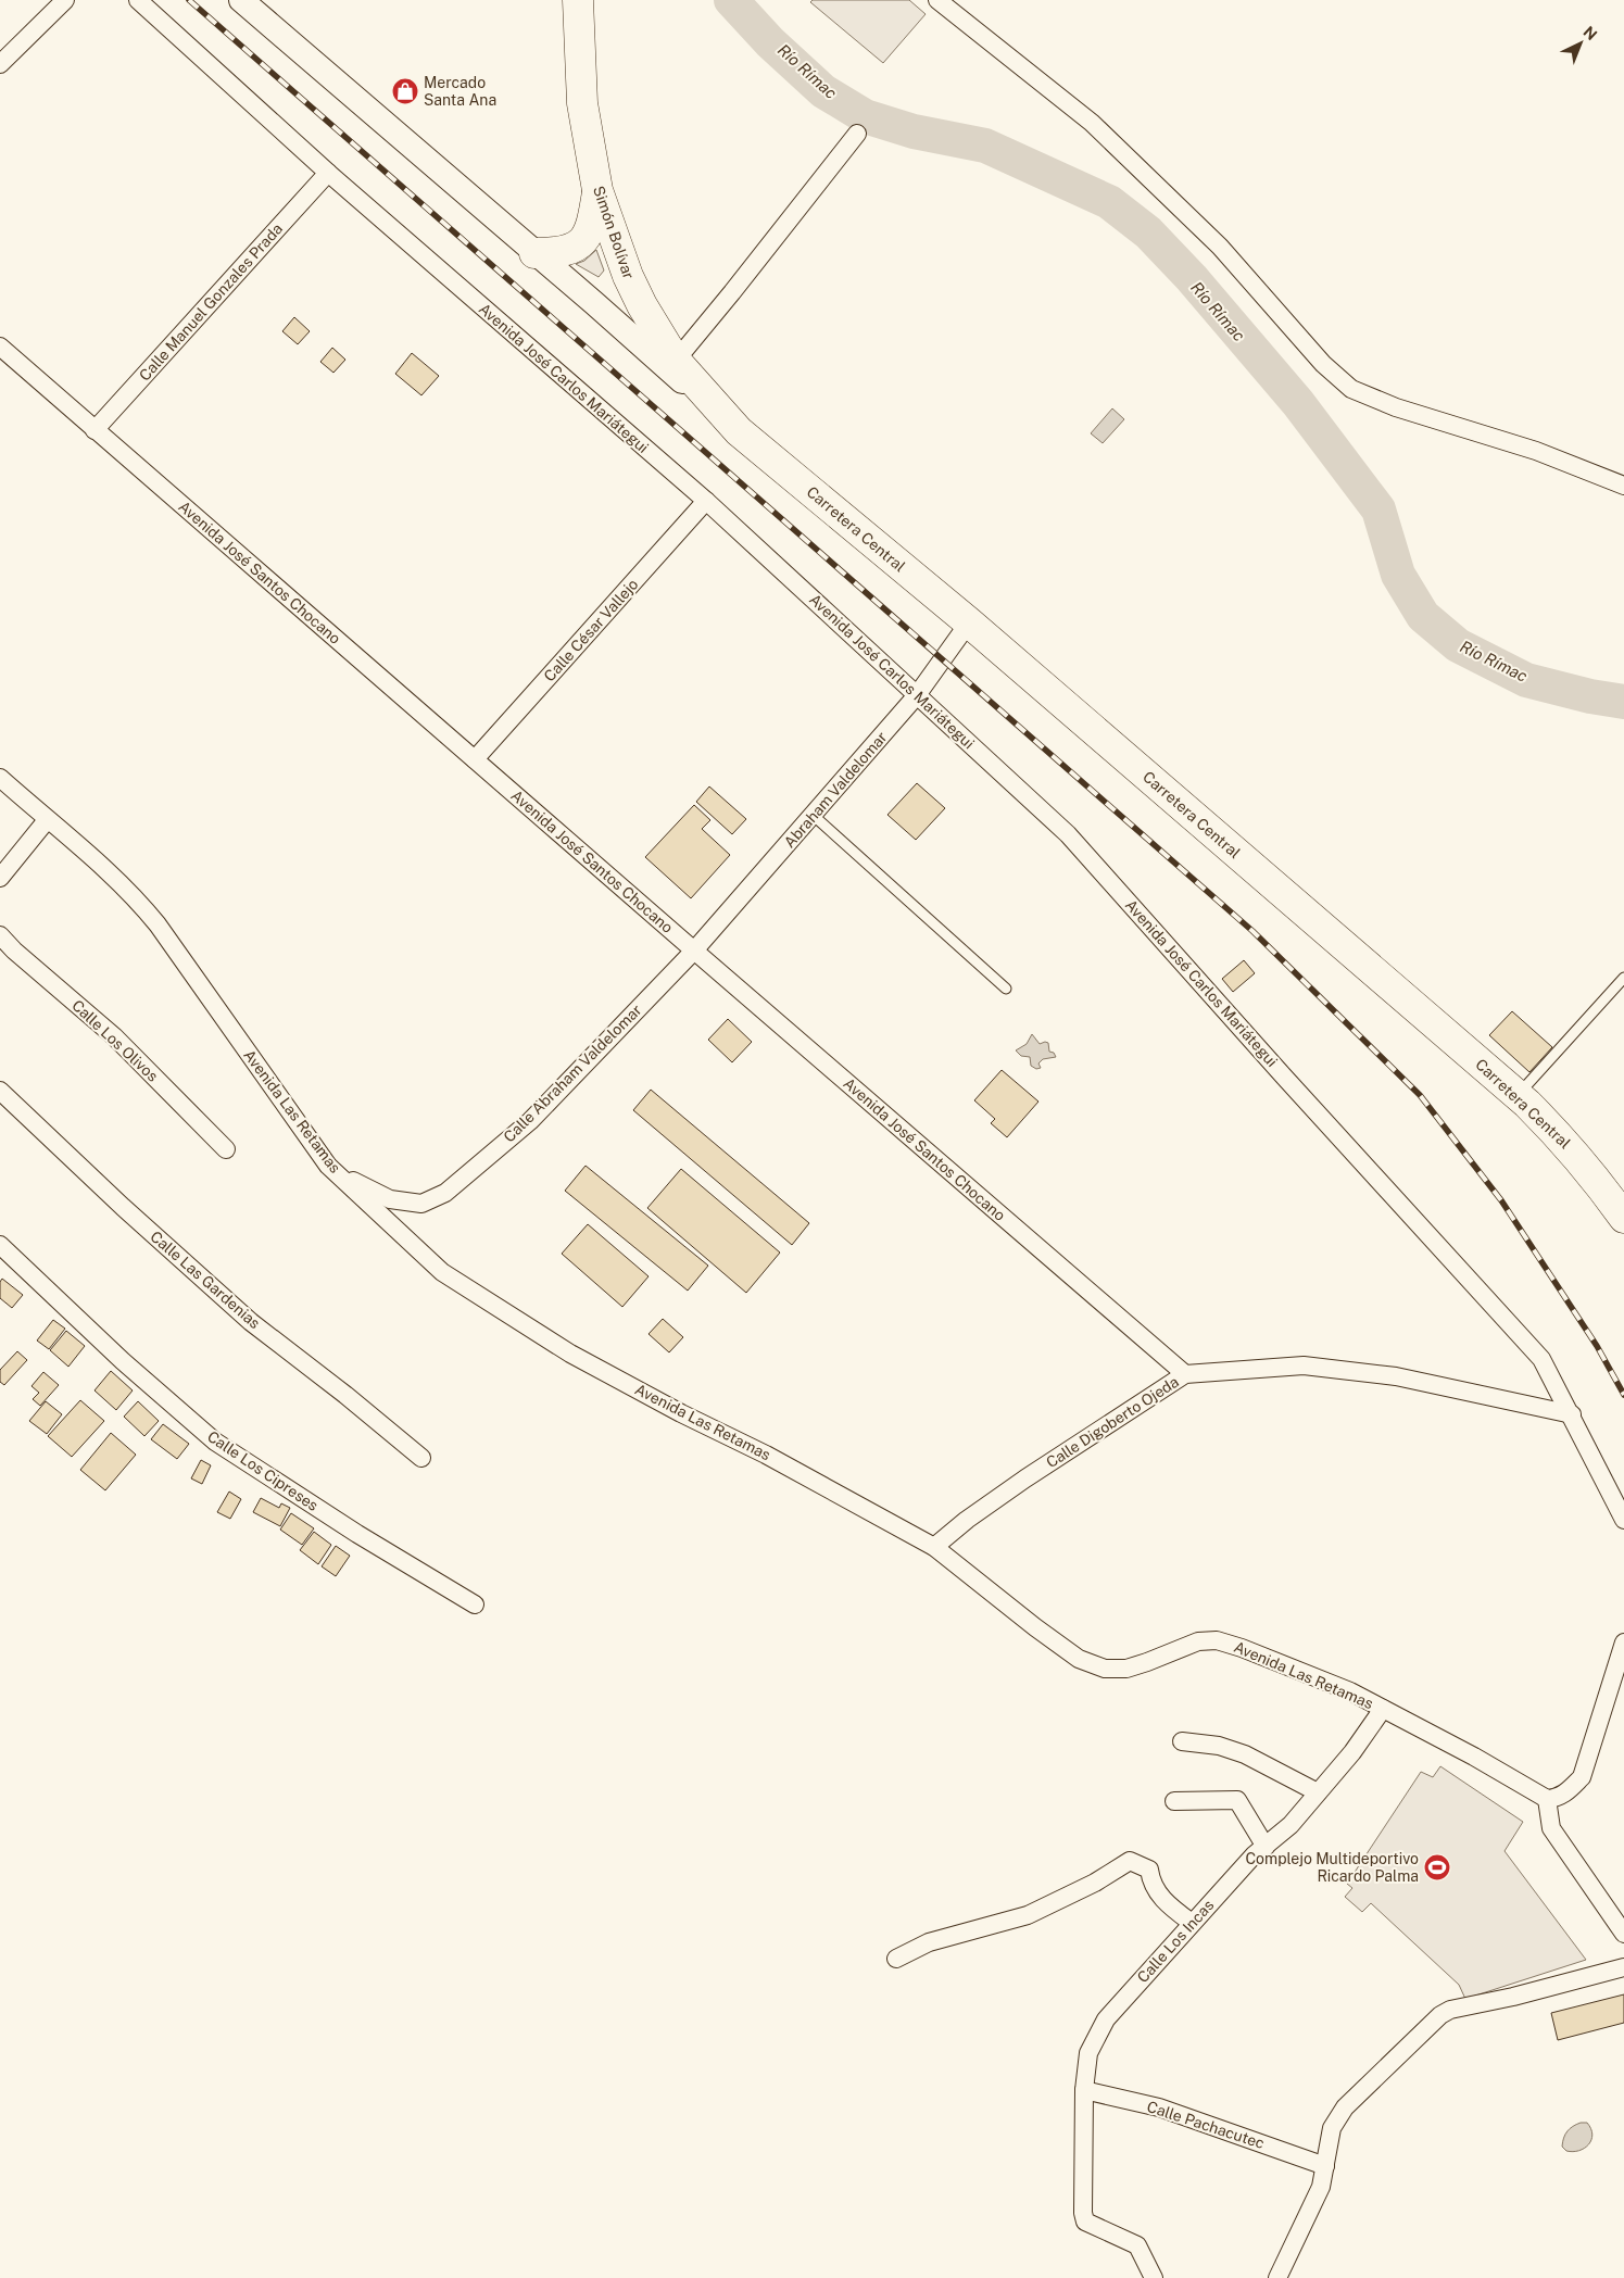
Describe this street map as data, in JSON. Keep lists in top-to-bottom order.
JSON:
{
  "streets": {
    "highway": ["Simón Bolívar", "Carretera Central"],
    "street": [
      "Calle Manuel Gonzales Prada",
      "Avenida José Carlos Mariátegui",
      "Avenida José Santos Chocano",
      "Calle César Vallejo",
      "Abraham Valdelomar",
      "Calle Los Olivos",
      "Calle Abraham Valdelomar",
      "Avenida Las Retamas",
      "Calle Las Gardenias",
      "Calle Digoberto Ojeda",
      "Calle Los Cipreses",
      "Calle Los Incas",
      "Calle Pachacutec"
    ]
  },
  "crossings": [
    ["Simón Bolívar", "Carretera Central"],
    ["Calle Manuel Gonzales Prada", "Avenida José Carlos Mariátegui"],
    ["Calle Manuel Gonzales Prada", "Avenida José Santos Chocano"],
    ["Avenida José Carlos Mariátegui", "Calle César Vallejo"],
    ["Avenida José Carlos Mariátegui", "Abraham Valdelomar"],
    ["Avenida José Carlos Mariátegui", "Calle Digoberto Ojeda"],
    ["Carretera Central", "Abraham Valdelomar"],
    ["Avenida José Santos Chocano", "Calle César Vallejo"],
    ["Avenida José Santos Chocano", "Abraham Valdelomar"],
    ["Avenida José Santos Chocano", "Calle Abraham Valdelomar"],
    ["Avenida José Santos Chocano", "Calle Digoberto Ojeda"],
    ["Abraham Valdelomar", "Calle Abraham Valdelomar"],
    ["Calle Abraham Valdelomar", "Avenida Las Retamas"],
    ["Avenida Las Retamas", "Calle Digoberto Ojeda"],
    ["Avenida Las Retamas", "Calle Los Incas"],
    ["Calle Los Incas", "Calle Pachacutec"]
  ],
  "water": ["Río Rímac"],
  "places": {
    "shop": ["Mercado Santa Ana"],
    "sports": ["Complejo Multideportivo Ricardo Palma"]
  },
  "north": "top right"
}
